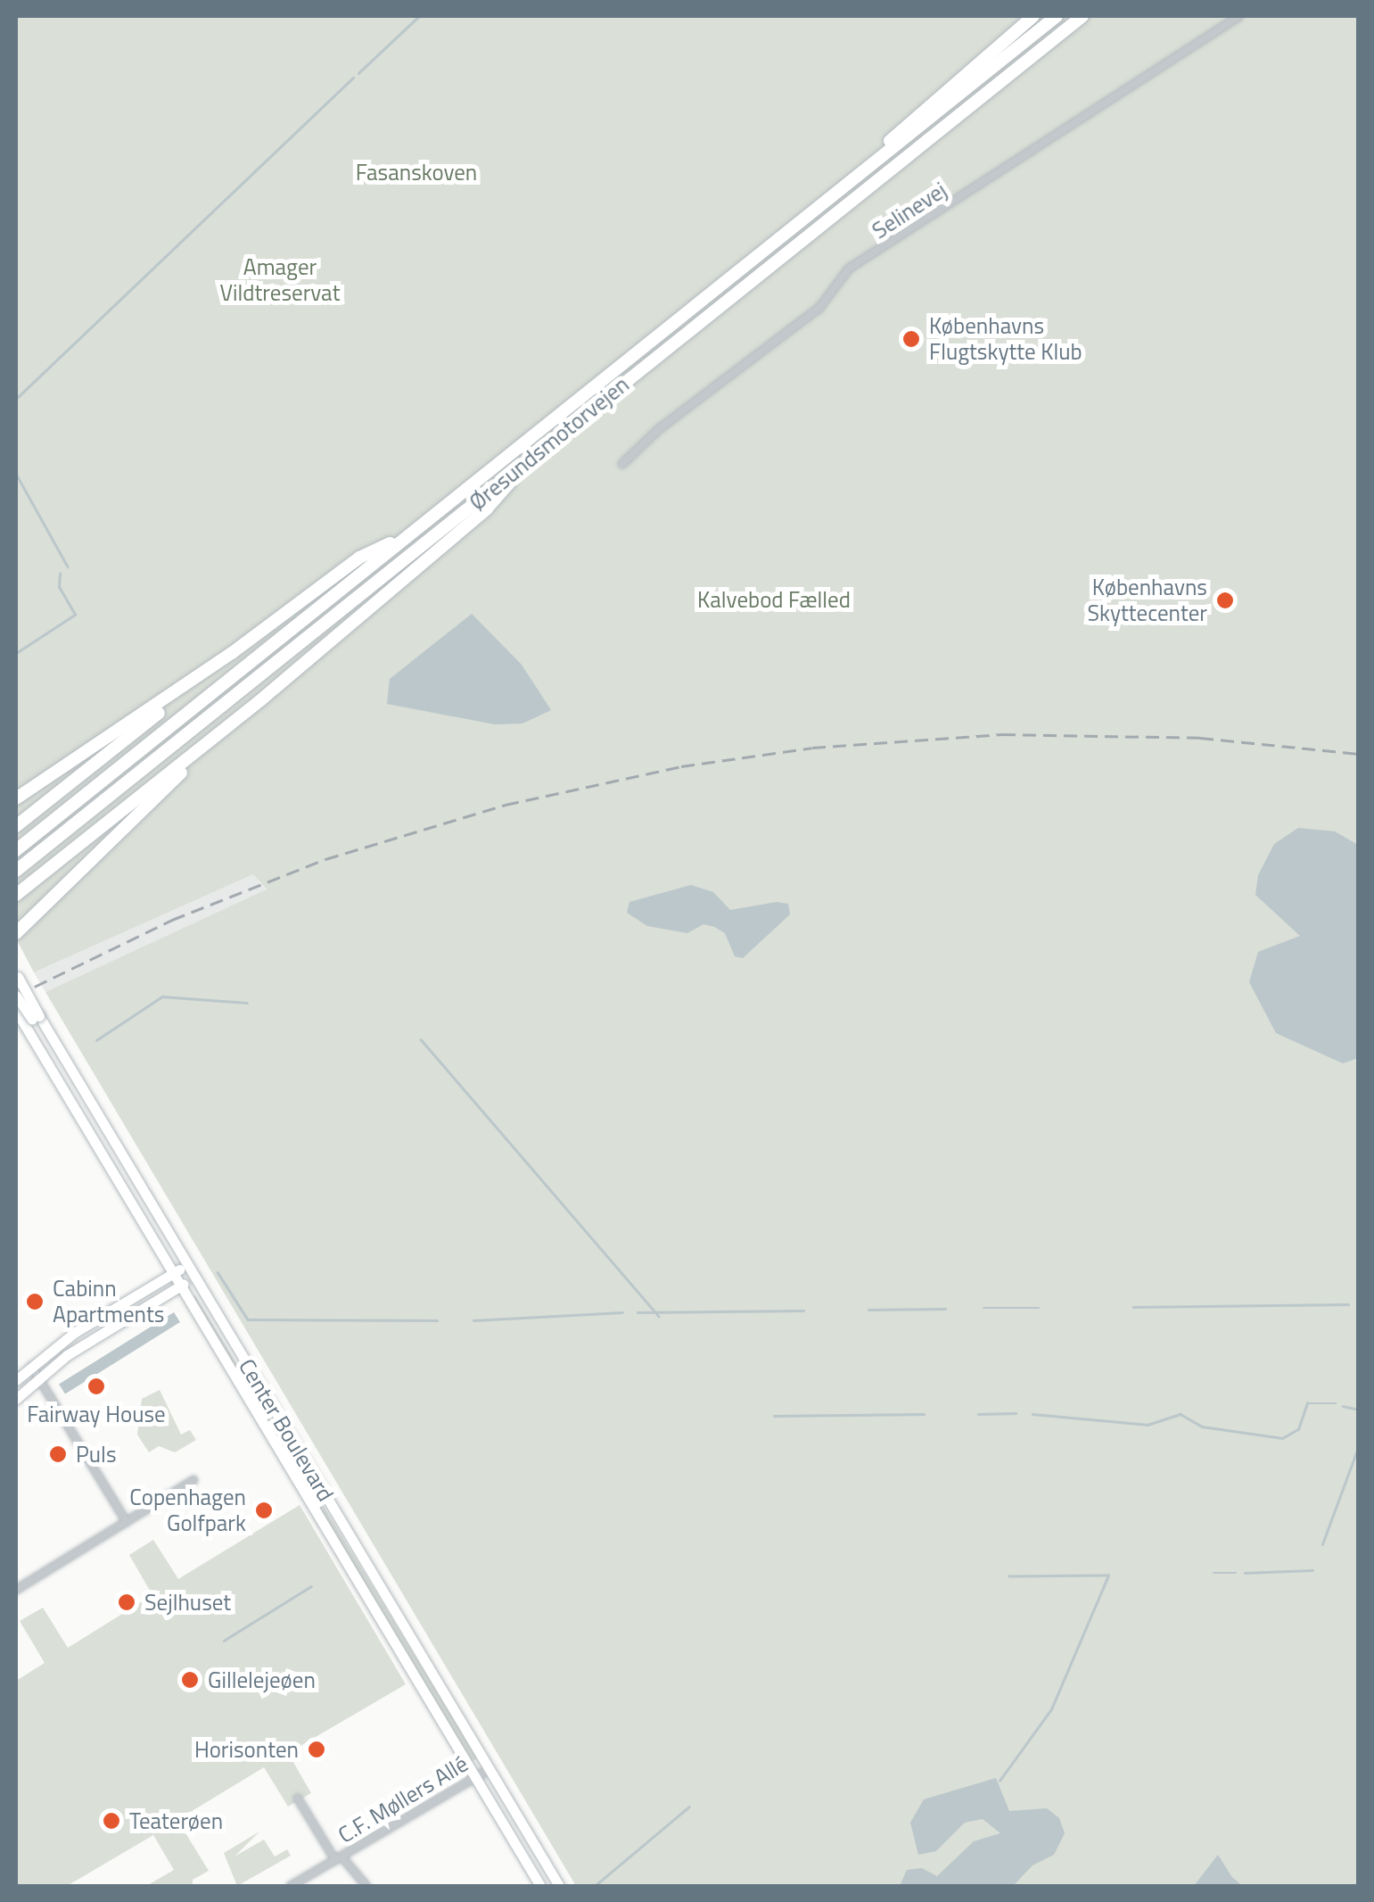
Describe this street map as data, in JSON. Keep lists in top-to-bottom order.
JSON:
{
  "streets": {
    "highway": ["Øresundsmotorvejen"],
    "street": ["Selinevej", "Center Boulevard", "C.F. Møllers Allé"]
  },
  "crossings": [
    ["Center Boulevard", "C.F. Møllers Allé"]
  ],
  "parks": ["Fasanskoven", "Amager Vildtreservat", "Kalvebod Fælled"],
  "places": [
    "Københavns Flugtskytte Klub",
    "Københavns Skyttecenter",
    "Cabinn Apartments",
    "Fairway House",
    "Puls",
    "Copenhagen Golfpark",
    "Sejlhuset",
    "Gillelejeøen",
    "Horisonten",
    "Teaterøen"
  ]
}
